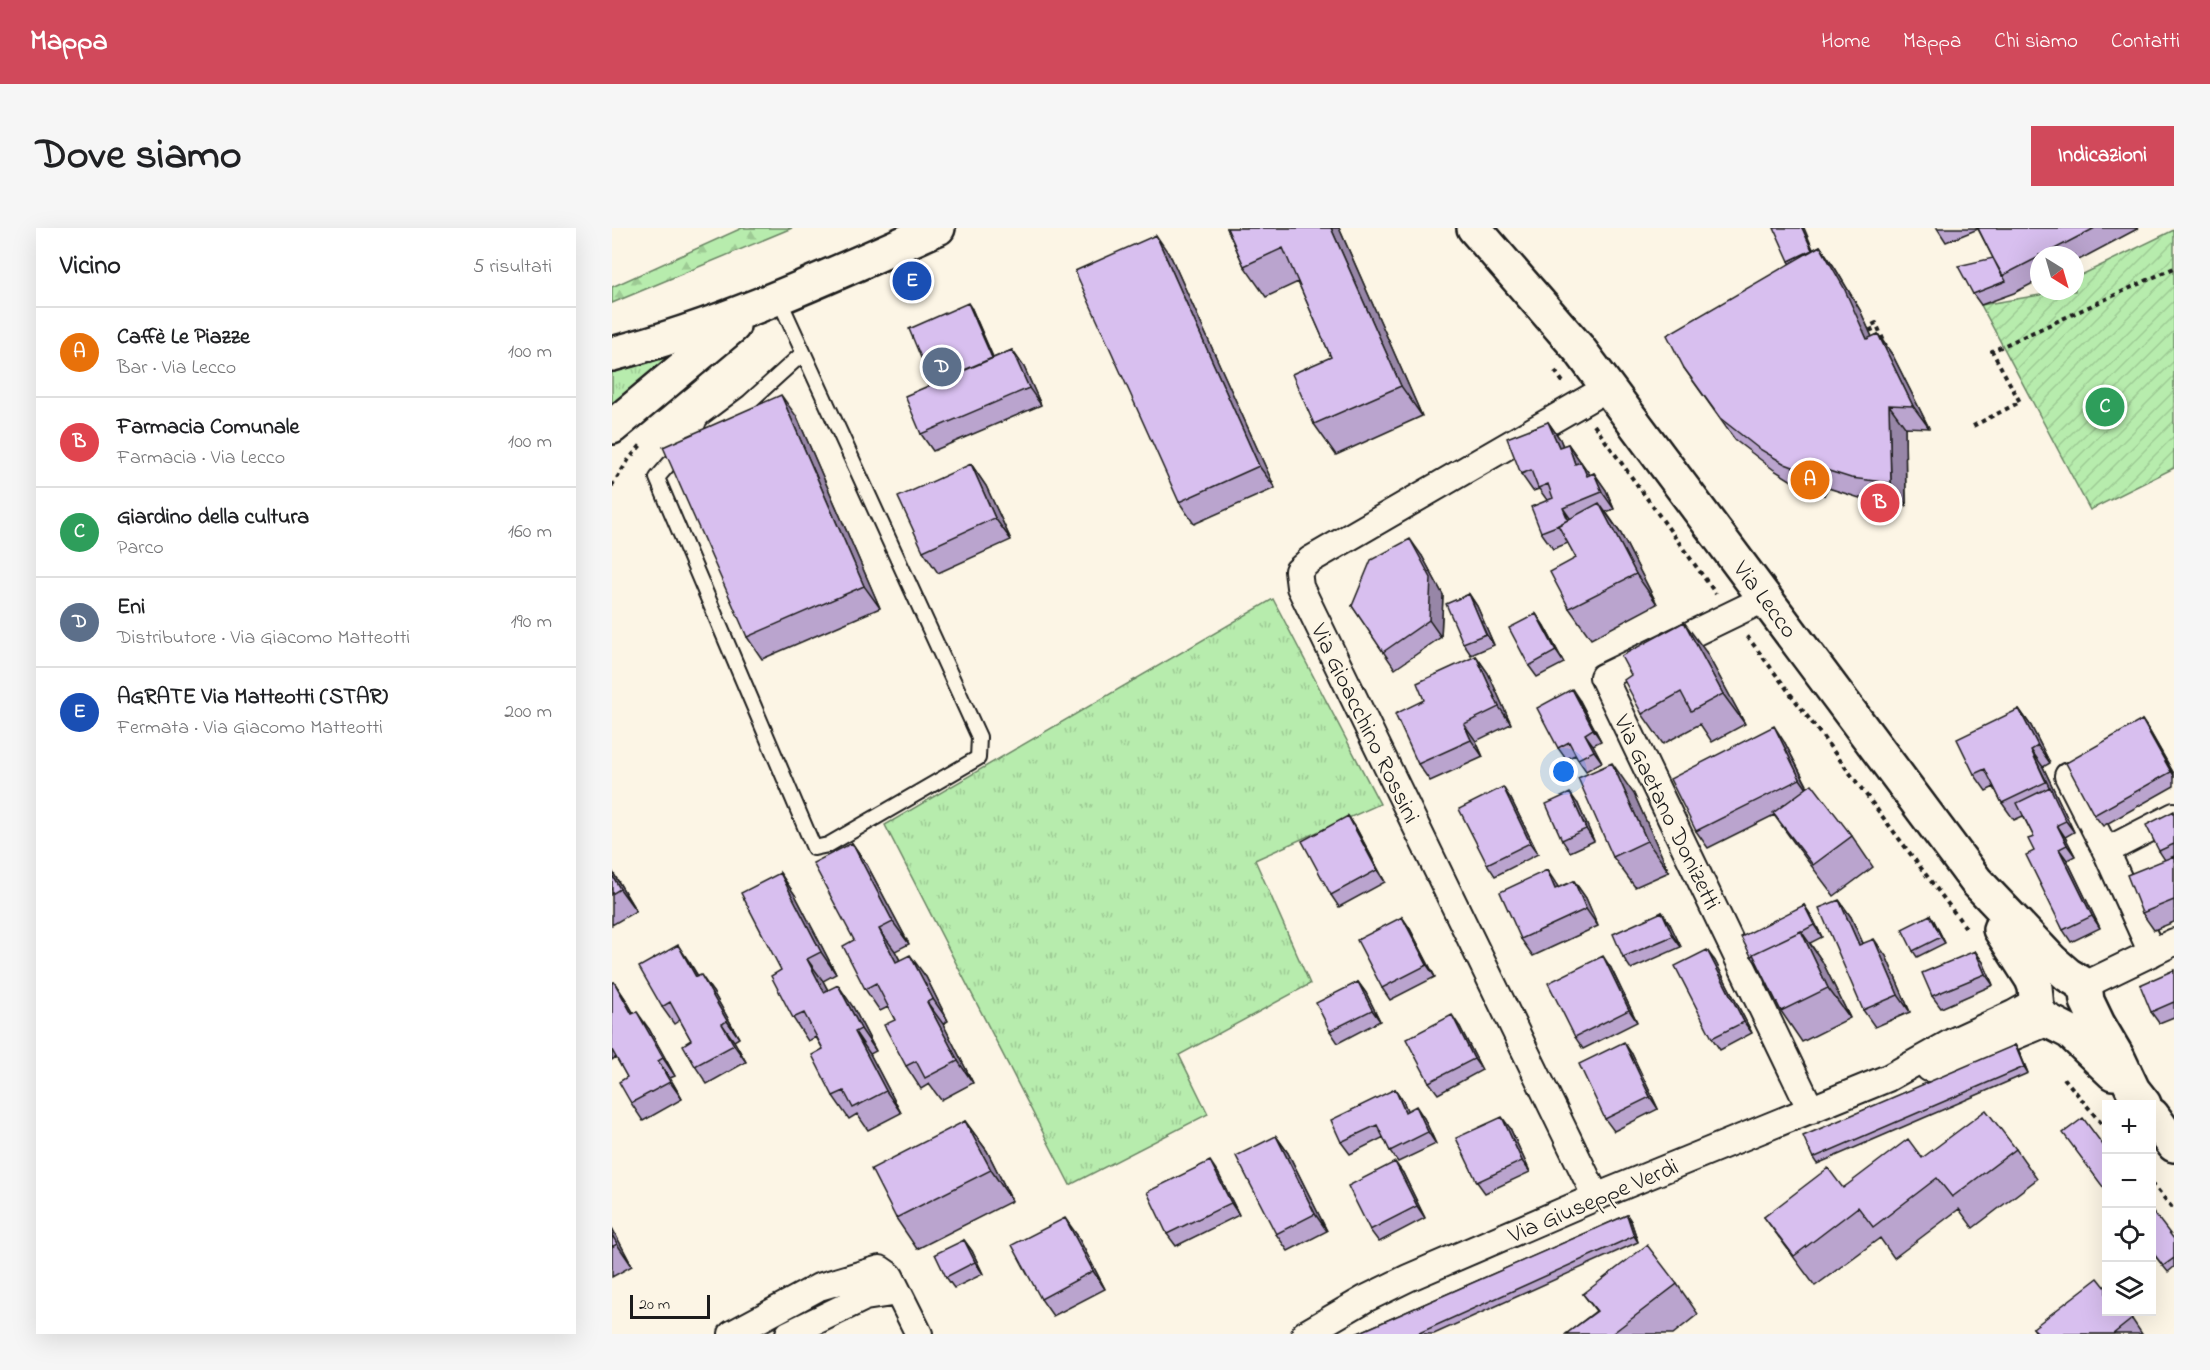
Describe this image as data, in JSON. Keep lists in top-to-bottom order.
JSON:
{
  "streets": {
    "street": [
      "Via Lecco",
      "Via Gioacchino Rossini",
      "Via Gaetano Donizetti",
      "Via Giuseppe Verdi"
    ]
  },
  "crossings": [
    ["Via Lecco", "Via Gioacchino Rossini"],
    ["Via Lecco", "Via Gaetano Donizetti"],
    ["Via Lecco", "Via Giuseppe Verdi"],
    ["Via Gioacchino Rossini", "Via Giuseppe Verdi"],
    ["Via Gaetano Donizetti", "Via Giuseppe Verdi"]
  ],
  "scale_bar": "20 m",
  "north": "bottom right",
  "page": {
    "header": "Mappa",
    "nav": [
      "Home",
      "Mappa",
      "Chi siamo",
      "Contatti"
    ],
    "title": "Dove siamo",
    "buttons": "Indicazioni",
    "heading": ["Vicino", "5 risultati"],
    "pins": [
      "E",
      "D",
      "C",
      "A",
      "B"
    ],
    "list": [
      {
        "mark": "A",
        "name": "Caffè Le Piazze",
        "note": "Bar · Via Lecco",
        "value": "100 m"
      },
      {
        "mark": "B",
        "name": "Farmacia Comunale",
        "note": "Farmacia · Via Lecco",
        "value": "100 m"
      },
      {
        "mark": "C",
        "name": "Giardino della cultura",
        "note": "Parco",
        "value": "160 m"
      },
      {
        "mark": "D",
        "name": "Eni",
        "note": "Distributore · Via Giacomo Matteotti",
        "value": "190 m"
      },
      {
        "mark": "E",
        "name": "AGRATE Via Matteotti (STAR)",
        "note": "Fermata · Via Giacomo Matteotti",
        "value": "200 m"
      }
    ],
    "map_buttons": ["+", "−"],
    "scale": "20 m"
  }
}
